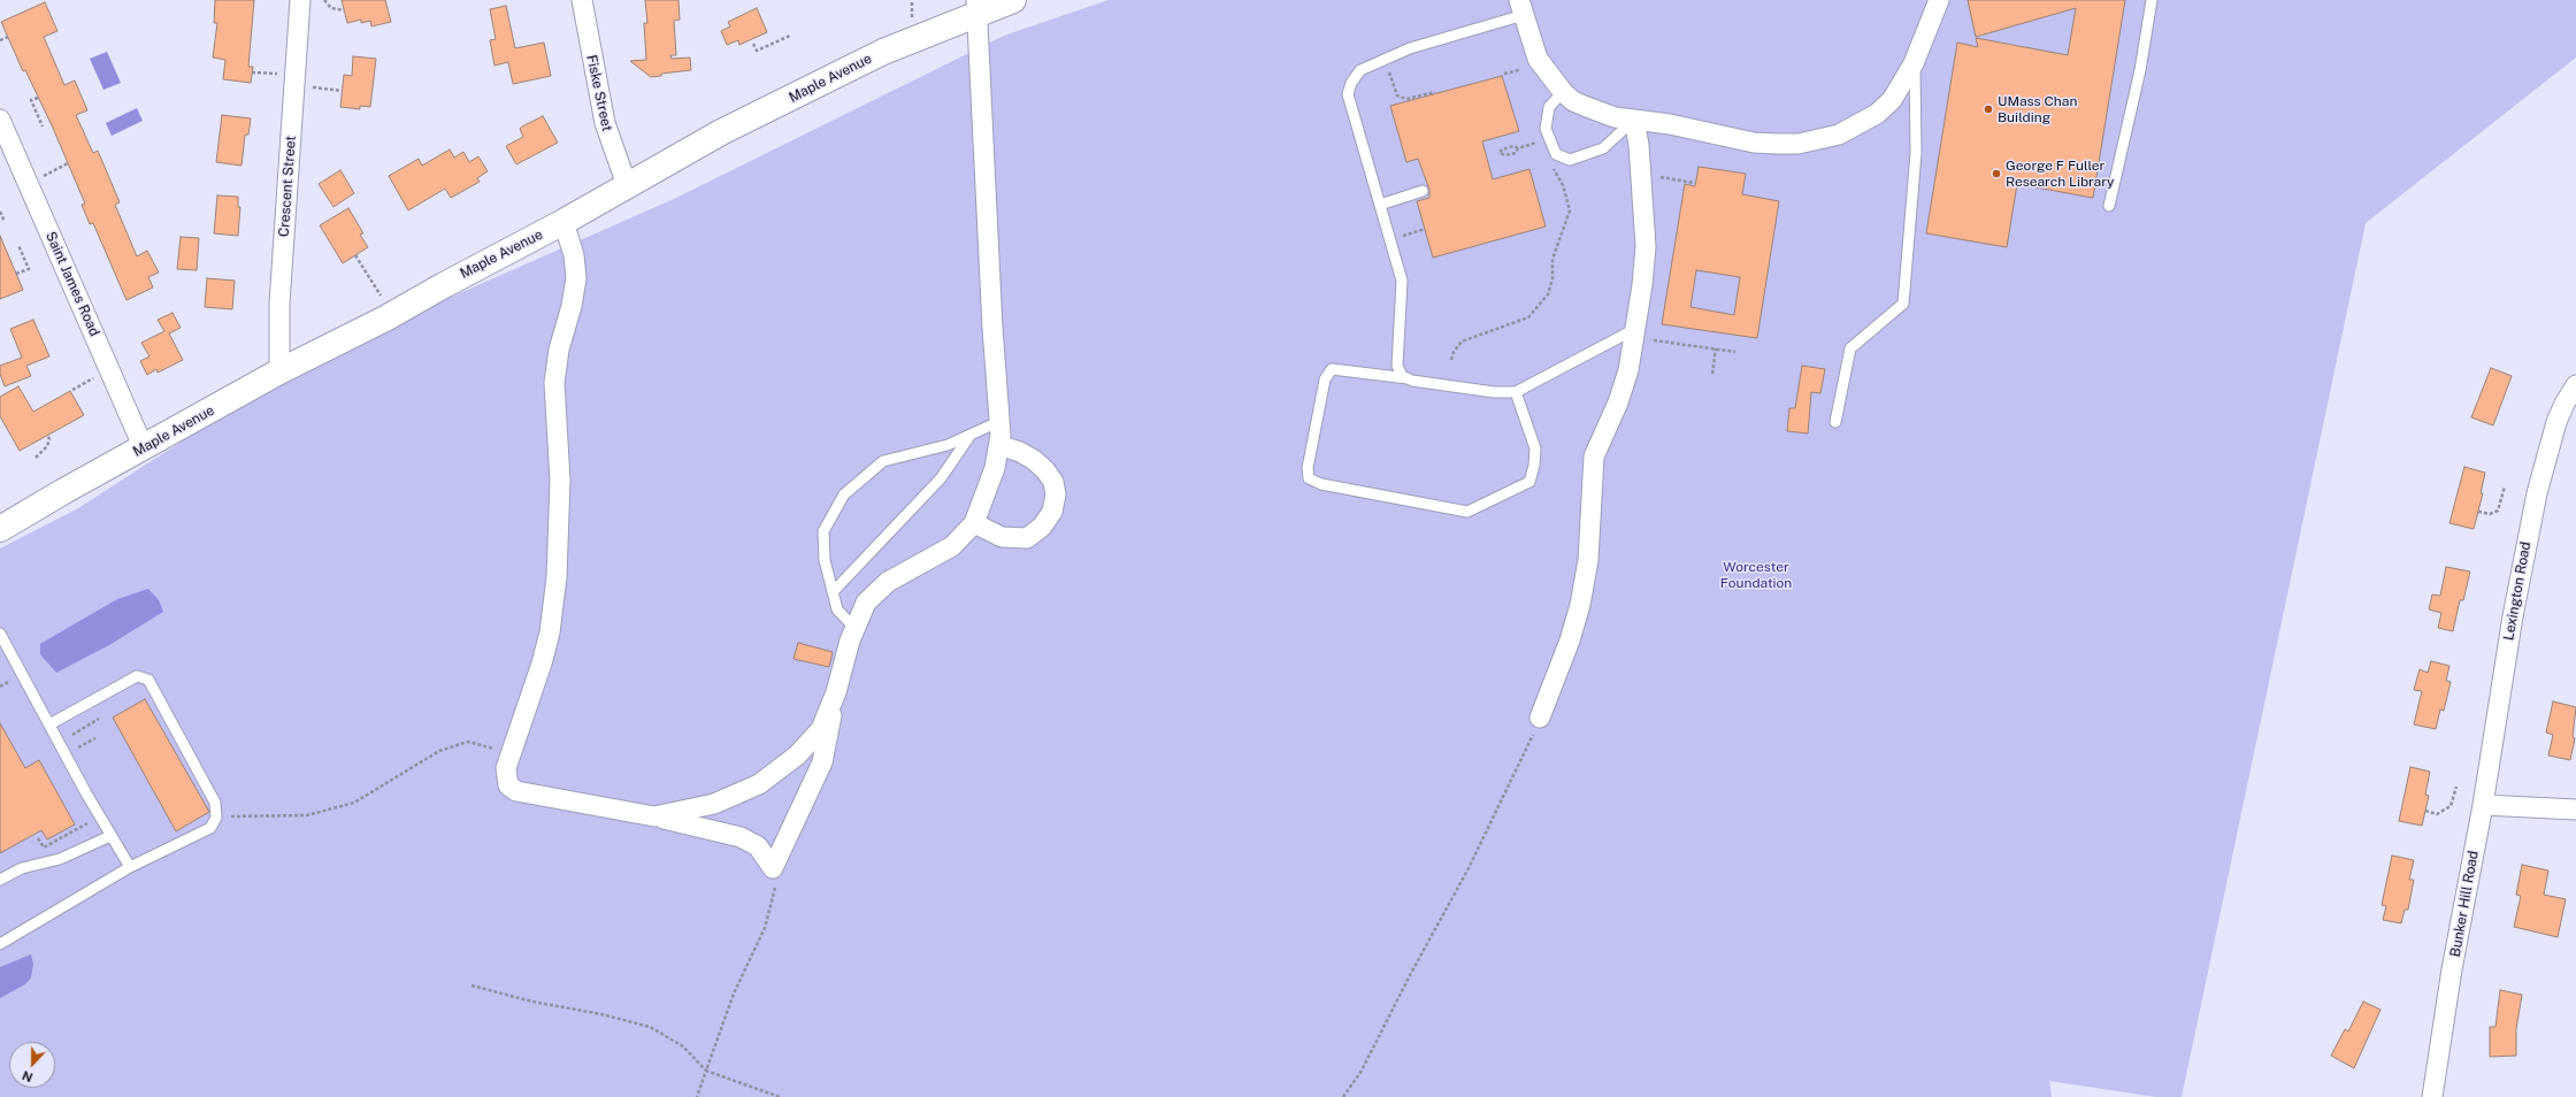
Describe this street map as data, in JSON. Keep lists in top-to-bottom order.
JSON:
{
  "streets": {
    "main road": ["Maple Avenue"],
    "street": [
      "Fiske Street",
      "Crescent Street",
      "Saint James Road",
      "Lexington Road",
      "Bunker Hill Road"
    ]
  },
  "crossings": [
    ["Maple Avenue", "Fiske Street"],
    ["Maple Avenue", "Crescent Street"],
    ["Maple Avenue", "Saint James Road"],
    ["Lexington Road", "Bunker Hill Road"]
  ],
  "parks": ["Worcester Foundation"],
  "places": ["UMass Chan Building", "George F Fuller Research Library"],
  "north": "bottom"
}
